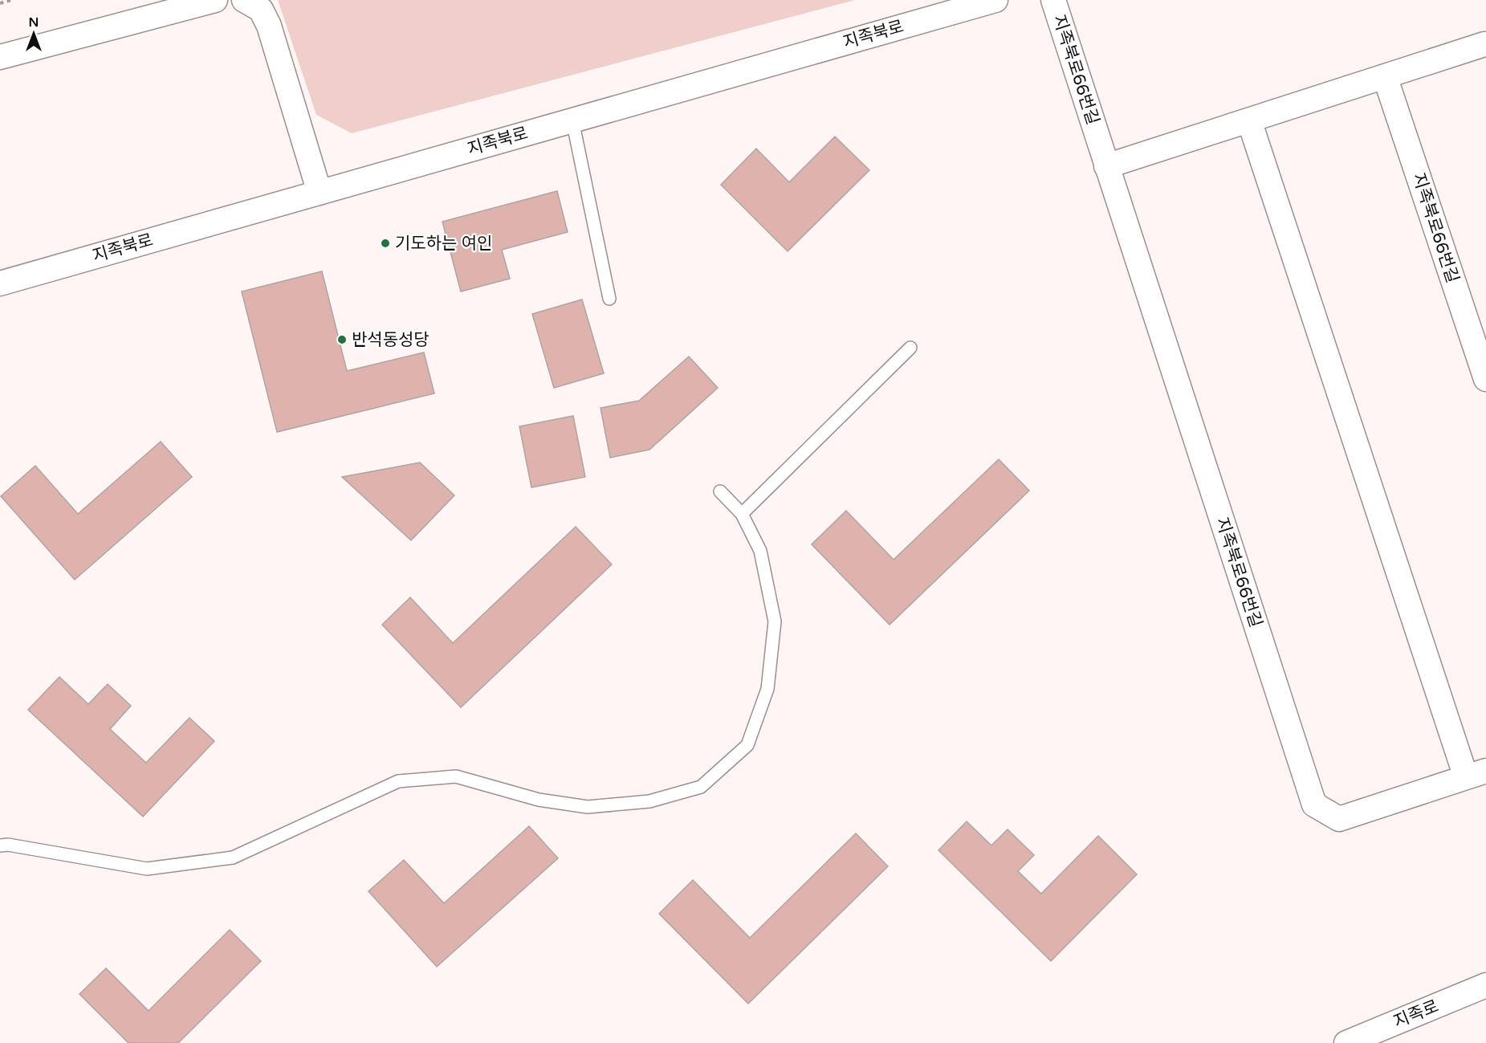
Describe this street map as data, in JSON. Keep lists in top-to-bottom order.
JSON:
{
  "streets": {
    "street": ["지족북로", "지족북로66번길", "지족로"]
  },
  "places": ["기도하는 여인", "반석동성당"],
  "north": "top"
}
